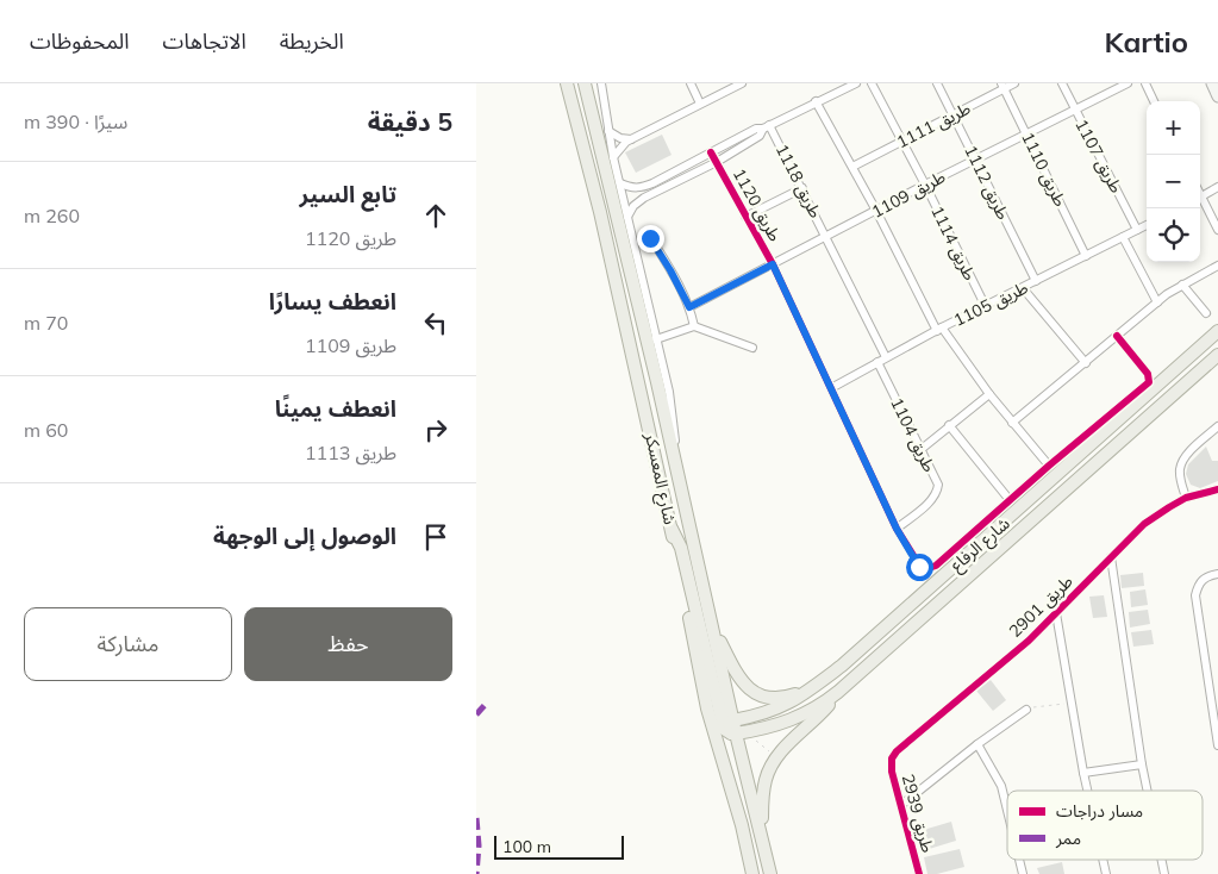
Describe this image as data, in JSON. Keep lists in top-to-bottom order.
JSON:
{
  "streets": {
    "main road": ["شارع المعسكر", "شارع الرفاع"],
    "street": [
      "طريق 1111",
      "طريق 1107",
      "طريق 1110",
      "طريق 1118",
      "طريق 1112",
      "طريق 1109",
      "طريق 1120",
      "طريق 1114",
      "طريق 1105",
      "طريق 1104",
      "طريق 2901",
      "طريق 2939"
    ]
  },
  "crossings": [
    ["طريق 1111", "طريق 1110"],
    ["طريق 1111", "طريق 1112"],
    ["طريق 1111", "طريق 1114"],
    ["طريق 1107", "طريق 1109"],
    ["طريق 1107", "طريق 1105"],
    ["طريق 1110", "طريق 1109"],
    ["طريق 1110", "طريق 1105"],
    ["طريق 1118", "طريق 1109"],
    ["طريق 1118", "طريق 1105"],
    ["طريق 1112", "طريق 1109"],
    ["طريق 1112", "طريق 1105"],
    ["طريق 1109", "طريق 1120"],
    ["طريق 1109", "طريق 1114"],
    ["طريق 1120", "طريق 1105"],
    ["طريق 1120", "طريق 1104"],
    ["طريق 1114", "طريق 1105"],
    ["طريق 1105", "طريق 1104"],
    ["شارع المعسكر", "شارع الرفاع"],
    ["طريق 2901", "طريق 2939"]
  ],
  "legend": ["مسار دراجات", "ممر"],
  "scale_bar": "100 m",
  "page": {
    "header": "Kartio",
    "nav": ["الخريطة", "الاتجاهات", "المحفوظات"],
    "heading": ["5 دقيقة", "سيرًا · 390 m"],
    "map_buttons": ["+", "−"],
    "list": [
      ["تابع السير", "طريق 1120", "260 m"],
      ["انعطف يسارًا", "طريق 1109", "70 m"],
      ["انعطف يمينًا", "طريق 1113", "60 m"],
      "الوصول إلى الوجهة"
    ],
    "buttons": ["حفظ", "مشاركة"],
    "scale": "100 m"
  }
}
